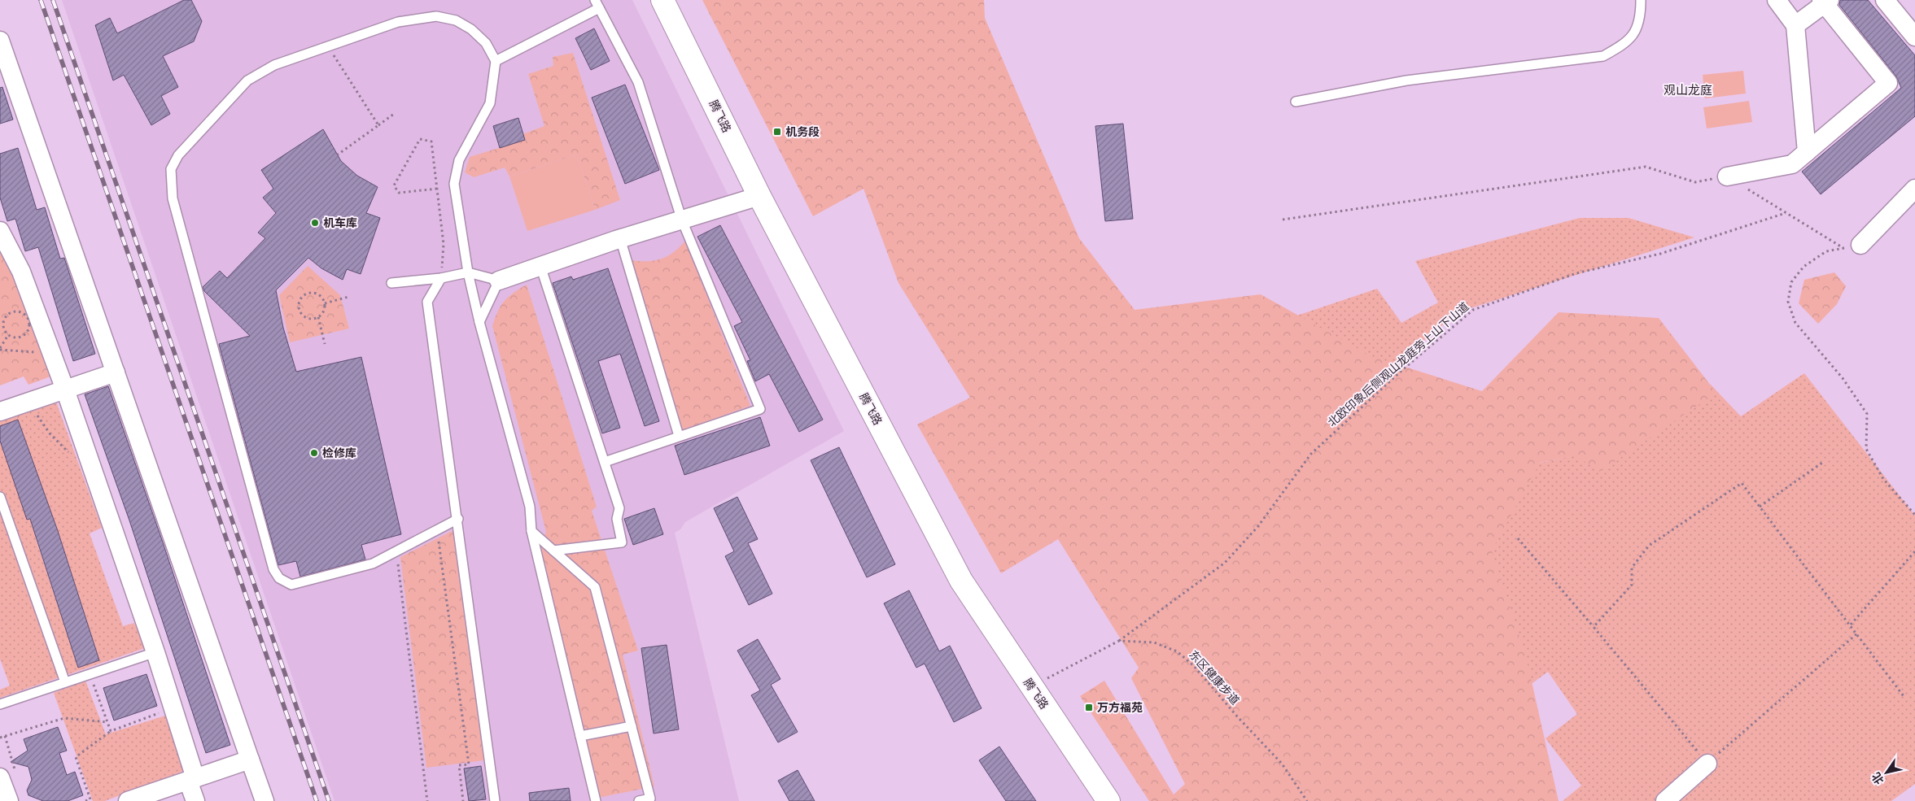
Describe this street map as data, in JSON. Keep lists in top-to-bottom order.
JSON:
{
  "streets": {
    "street": ["腾飞路"],
    "path": ["北欧印象后侧观山龙庭旁上山下山道", "东区健康步道"]
  },
  "crossings": [
    ["北欧印象后侧观山龙庭旁上山下山道", "东区健康步道"]
  ],
  "districts": ["观山龙庭"],
  "places": {
    "transit": ["机务段", "万方福苑"],
    "other": ["机车库", "检修库"]
  },
  "north": "bottom left"
}
